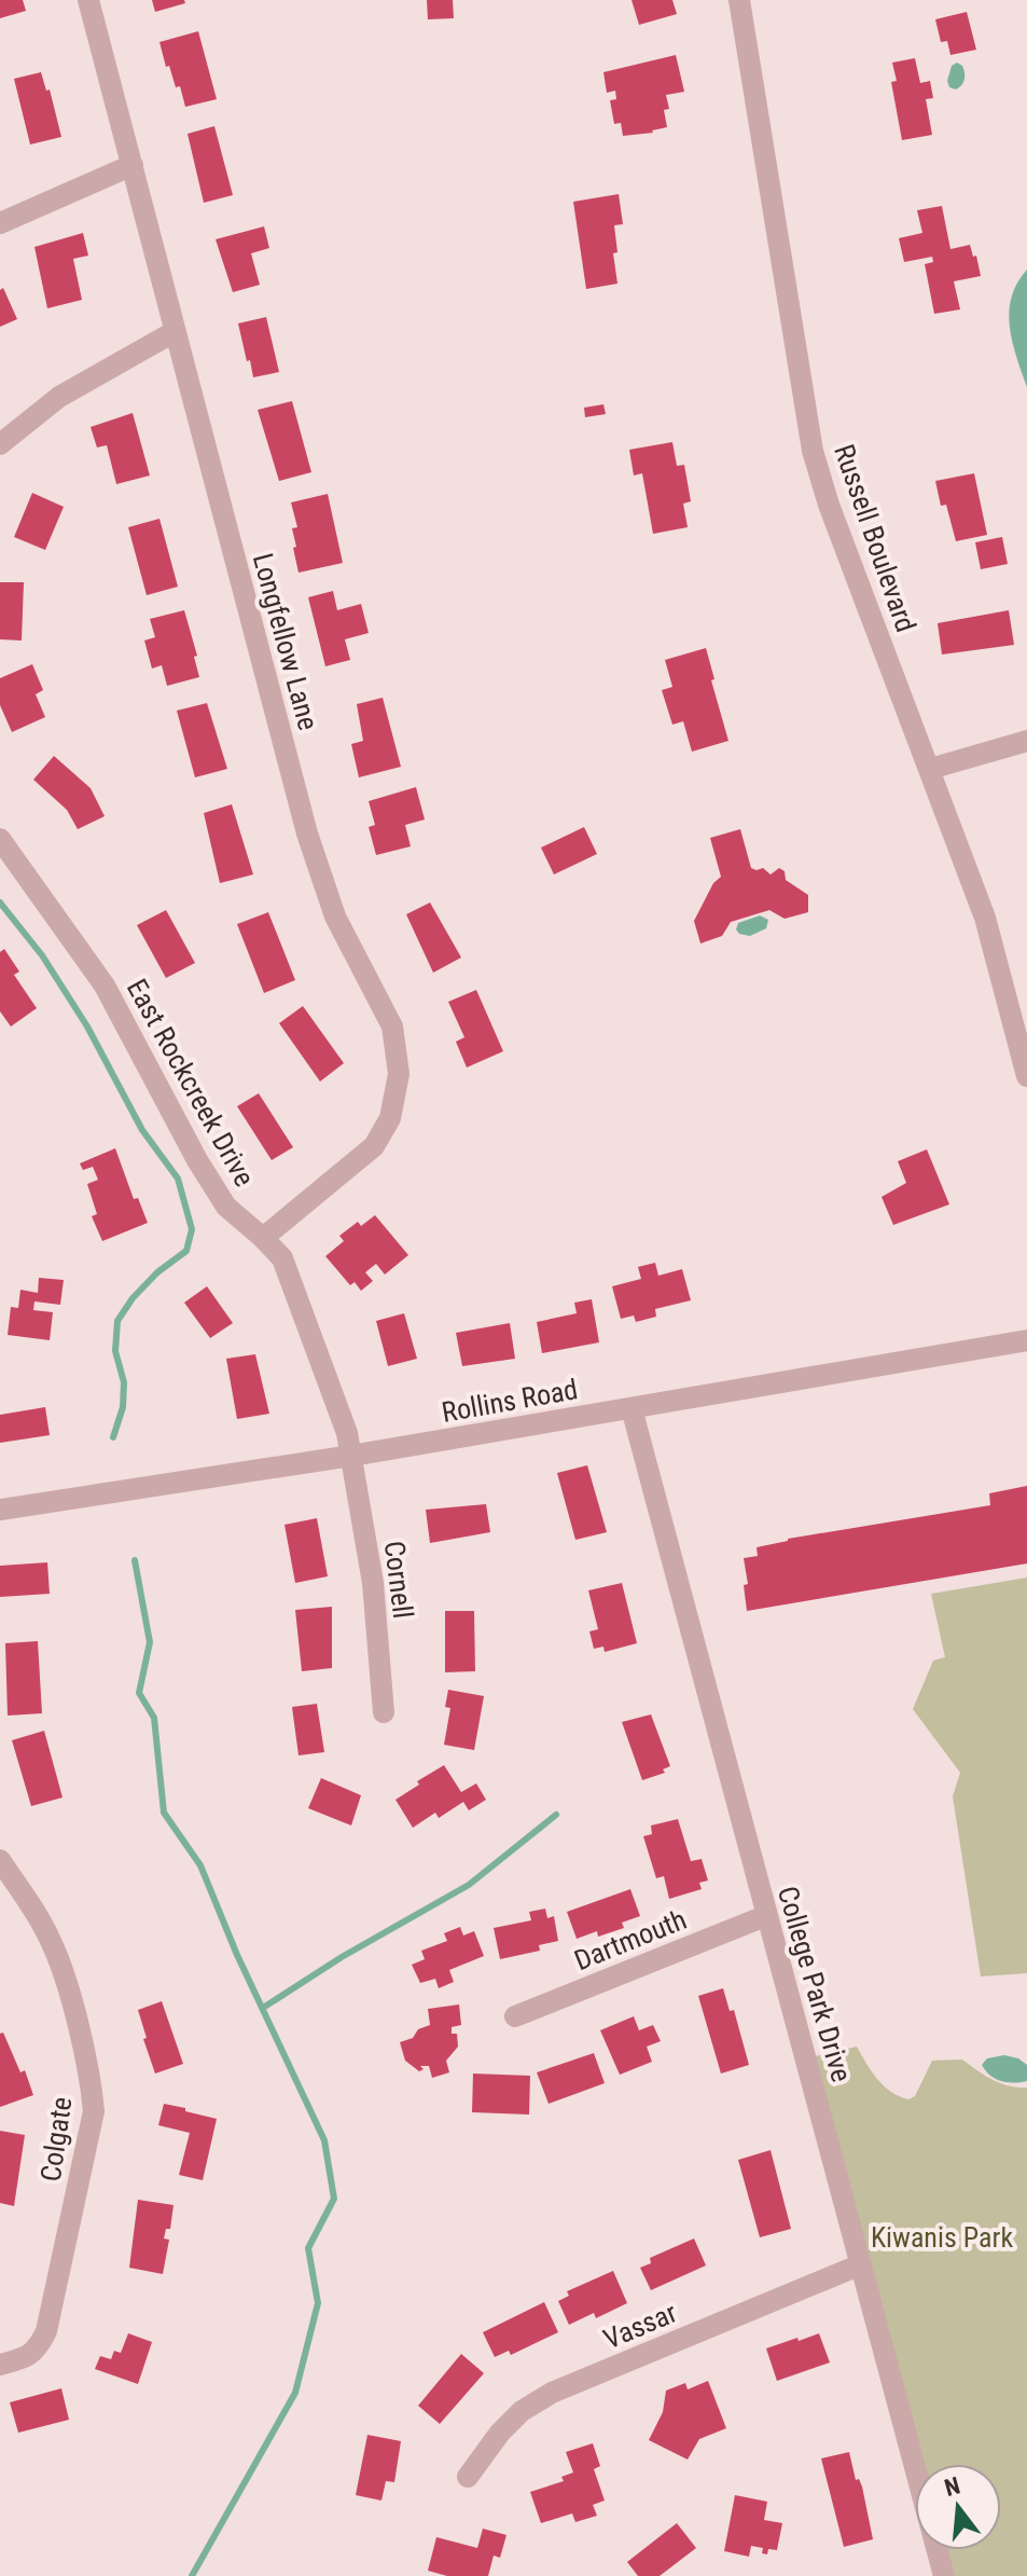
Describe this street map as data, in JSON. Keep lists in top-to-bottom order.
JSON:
{
  "streets": {
    "street": [
      "Russell Boulevard",
      "Longfellow Lane",
      "East Rockcreek Drive",
      "Rollins Road",
      "Cornell",
      "Dartmouth",
      "College Park Drive",
      "Colgate",
      "Vassar"
    ]
  },
  "crossings": [
    ["Longfellow Lane", "East Rockcreek Drive"],
    ["East Rockcreek Drive", "Rollins Road"],
    ["East Rockcreek Drive", "Cornell"],
    ["Rollins Road", "Cornell"],
    ["Rollins Road", "College Park Drive"],
    ["Dartmouth", "College Park Drive"],
    ["College Park Drive", "Vassar"]
  ],
  "parks": ["Kiwanis Park"],
  "north": "top"
}
